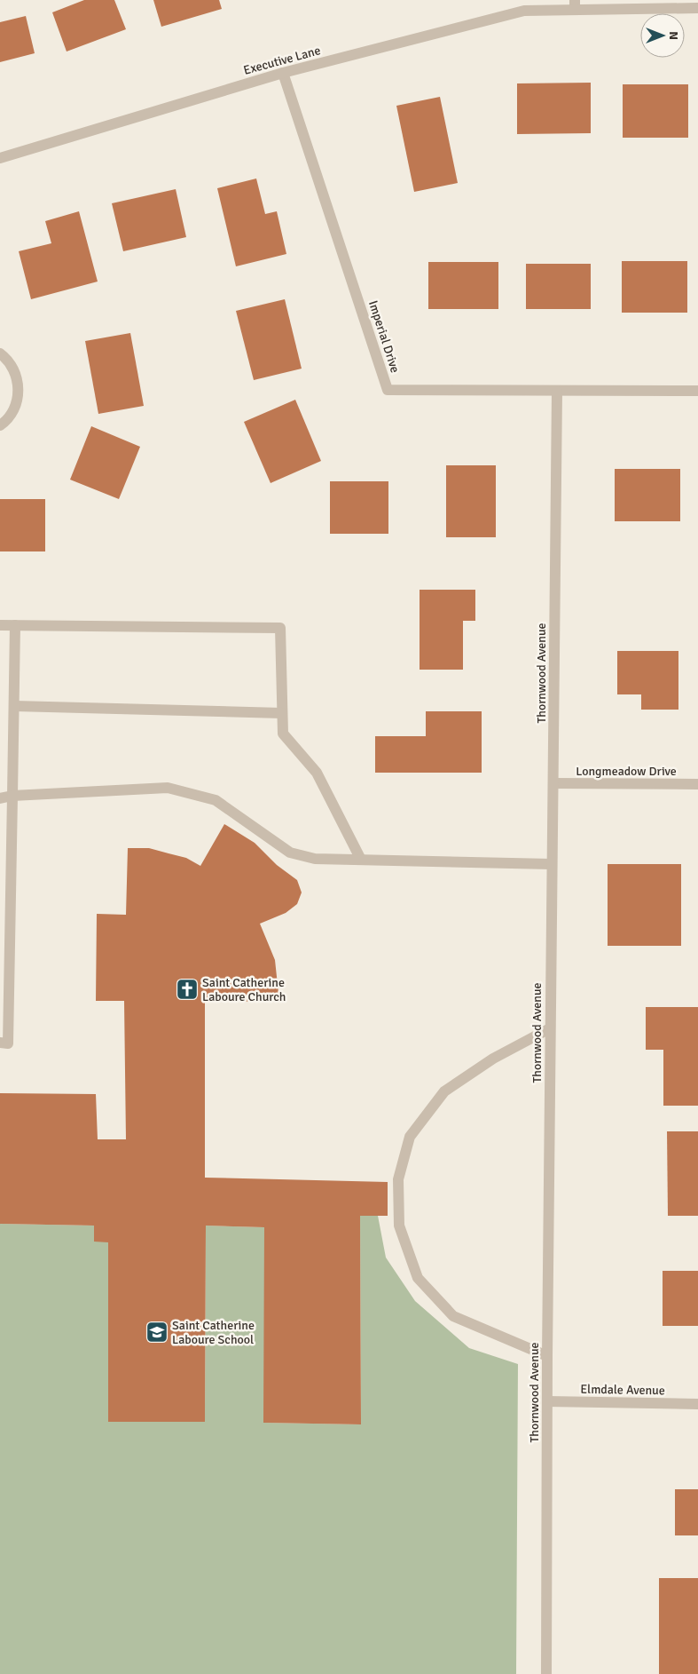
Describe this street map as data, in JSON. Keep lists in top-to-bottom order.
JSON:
{
  "streets": {
    "street": [
      "Executive Lane",
      "Imperial Drive",
      "Thornwood Avenue",
      "Longmeadow Drive",
      "Elmdale Avenue"
    ]
  },
  "crossings": [
    ["Executive Lane", "Imperial Drive"],
    ["Imperial Drive", "Thornwood Avenue"],
    ["Thornwood Avenue", "Longmeadow Drive"],
    ["Thornwood Avenue", "Elmdale Avenue"]
  ],
  "places": {
    "church": ["Saint Catherine Laboure Church"],
    "school or university": ["Saint Catherine Laboure School"]
  },
  "north": "right"
}
